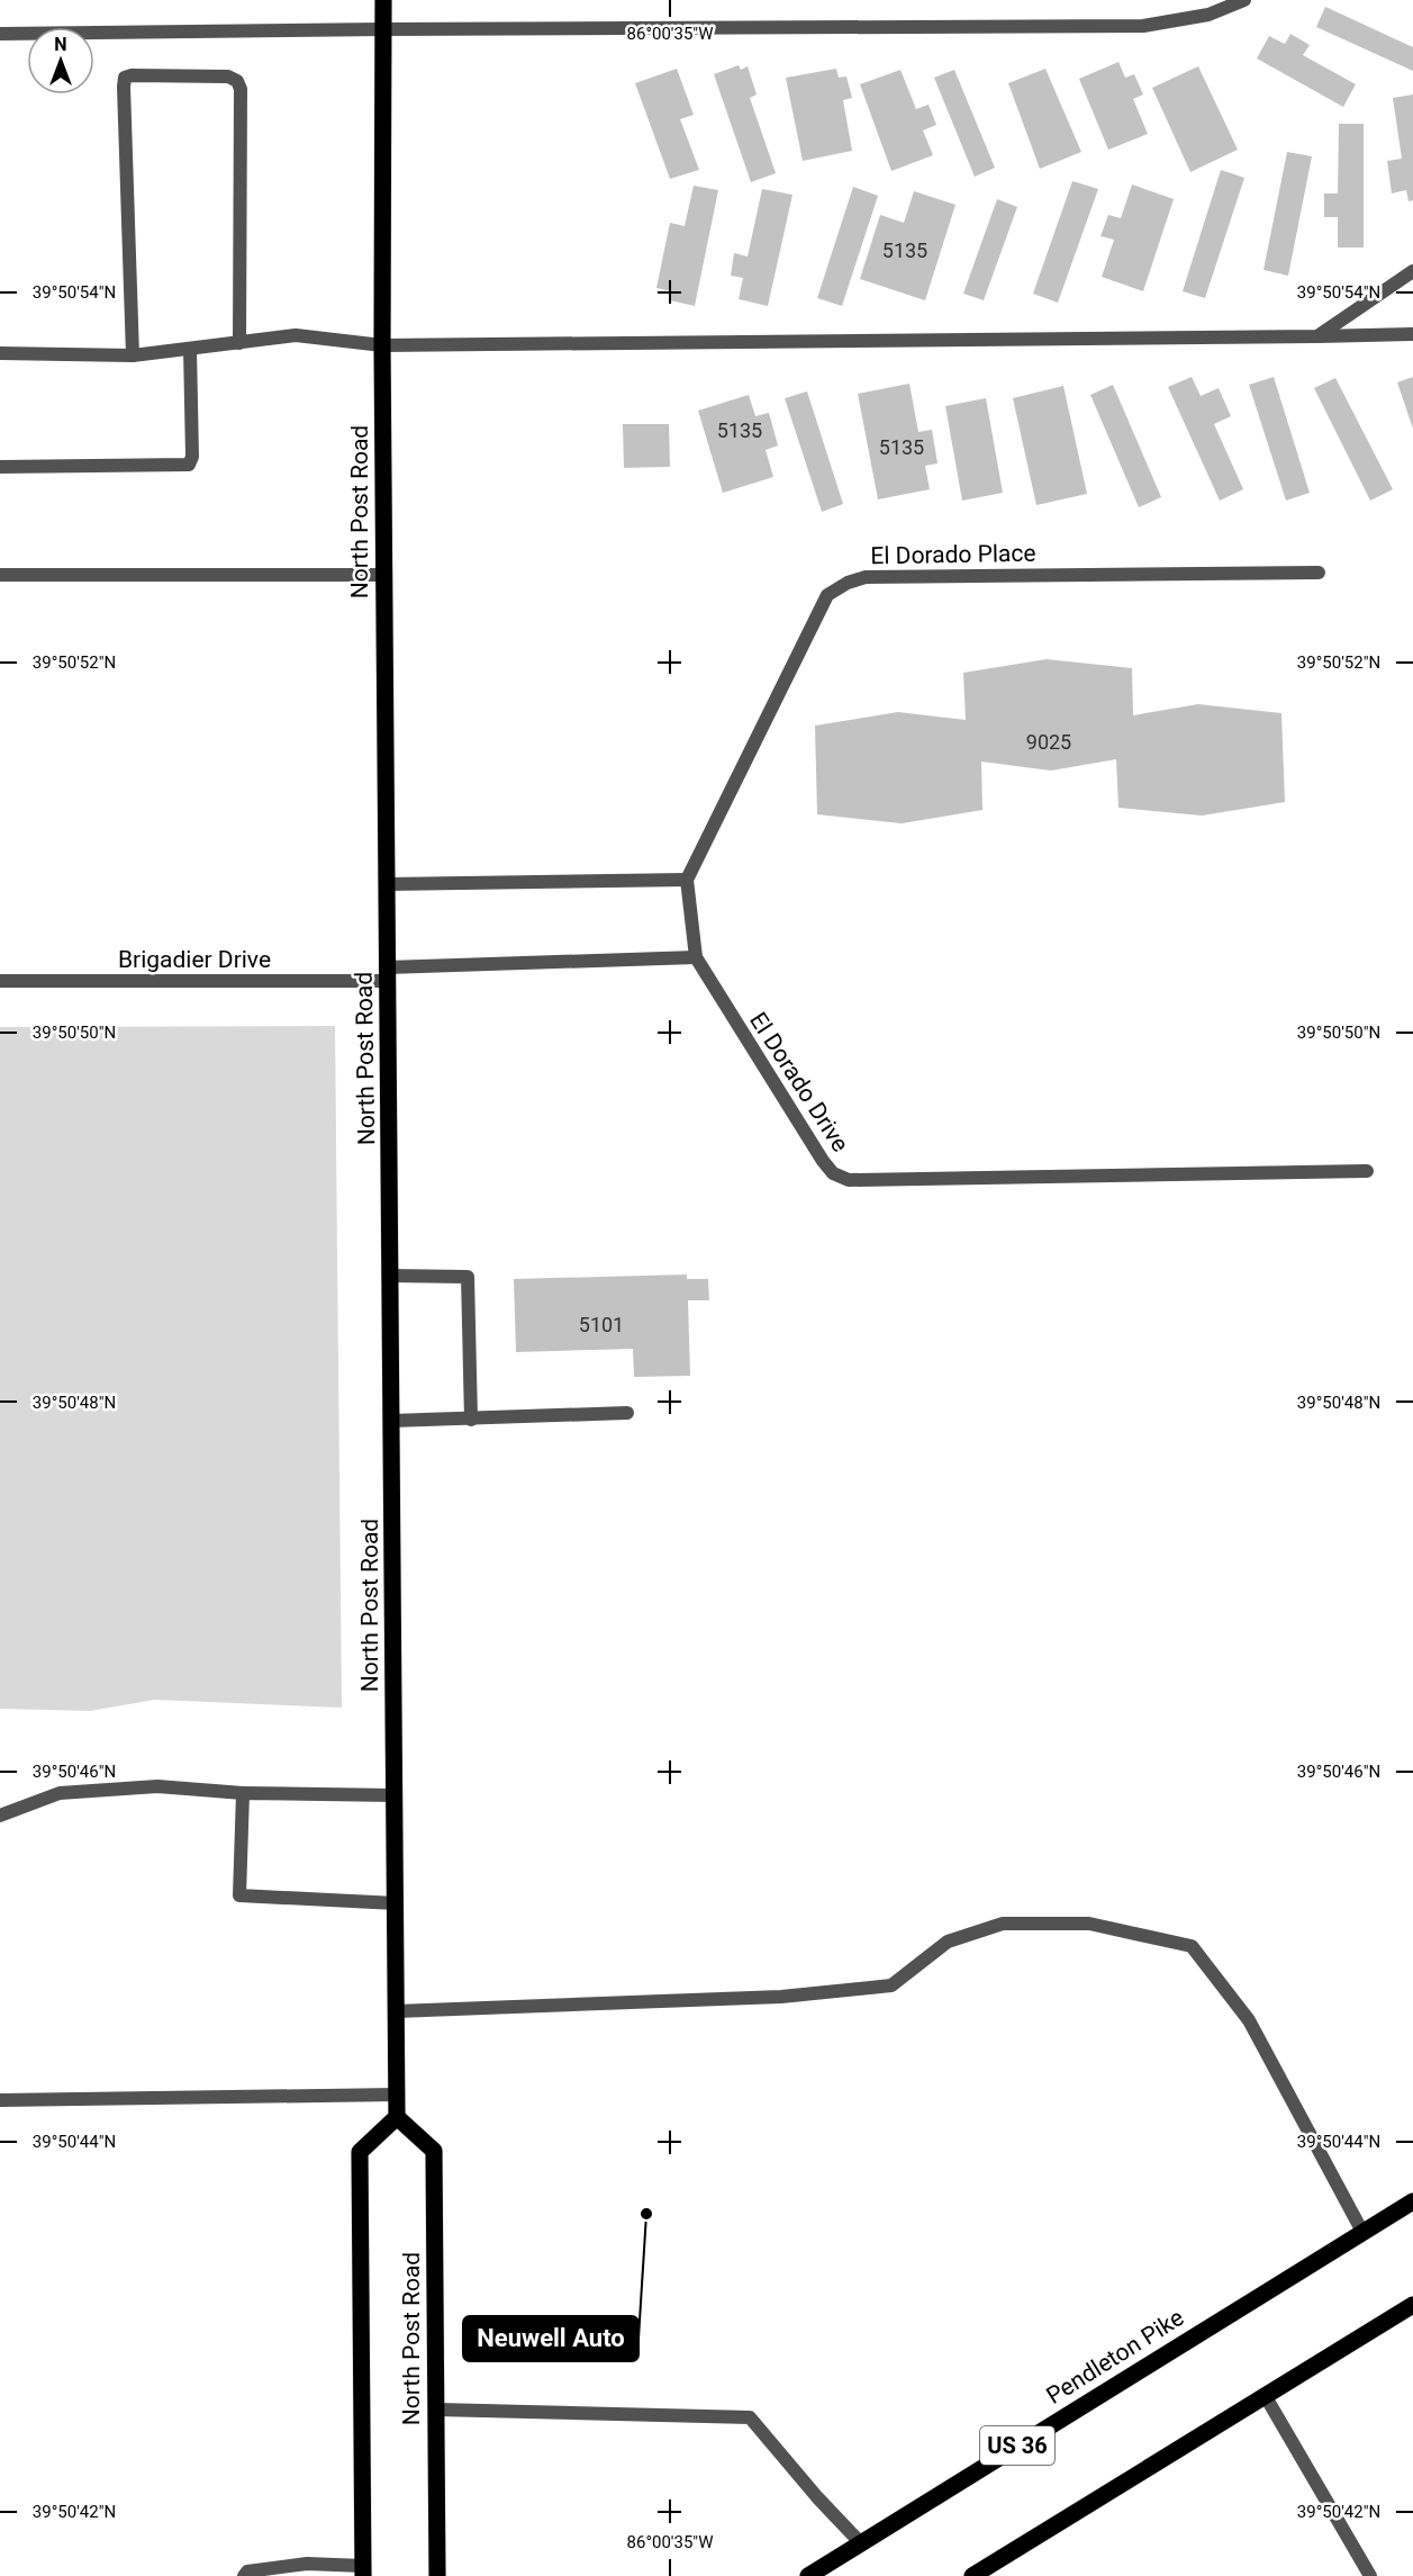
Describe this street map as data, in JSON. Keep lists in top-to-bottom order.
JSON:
{
  "streets": {
    "main road": ["North Post Road", "Pendleton Pike", "US 36"],
    "street": ["El Dorado Place", "Brigadier Drive", "El Dorado Drive"]
  },
  "crossings": [
    ["North Post Road", "Brigadier Drive"]
  ],
  "places": ["Neuwell Auto"],
  "house_numbers": [
    "5135",
    "5135",
    "5135",
    "9025",
    "5101"
  ],
  "north": "top",
  "coordinates": [
    "86°00'35\"W",
    "39°50'54\"N",
    "39°50'52\"N",
    "39°50'50\"N",
    "39°50'48\"N",
    "39°50'46\"N",
    "39°50'44\"N",
    "39°50'42\"N"
  ]
}
